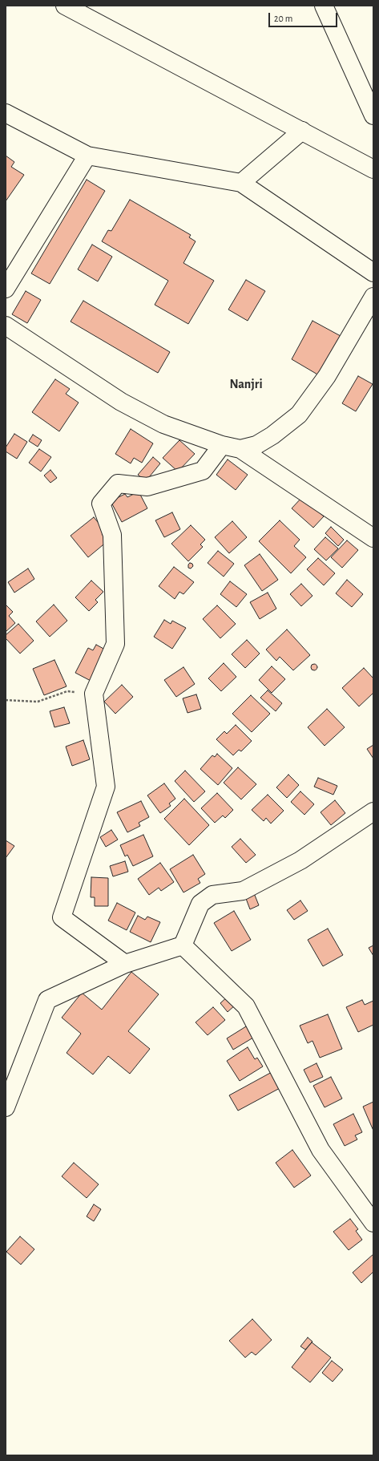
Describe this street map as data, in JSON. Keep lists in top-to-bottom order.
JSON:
{
  "districts": ["Nanjri"],
  "scale_bar": "20 m"
}
